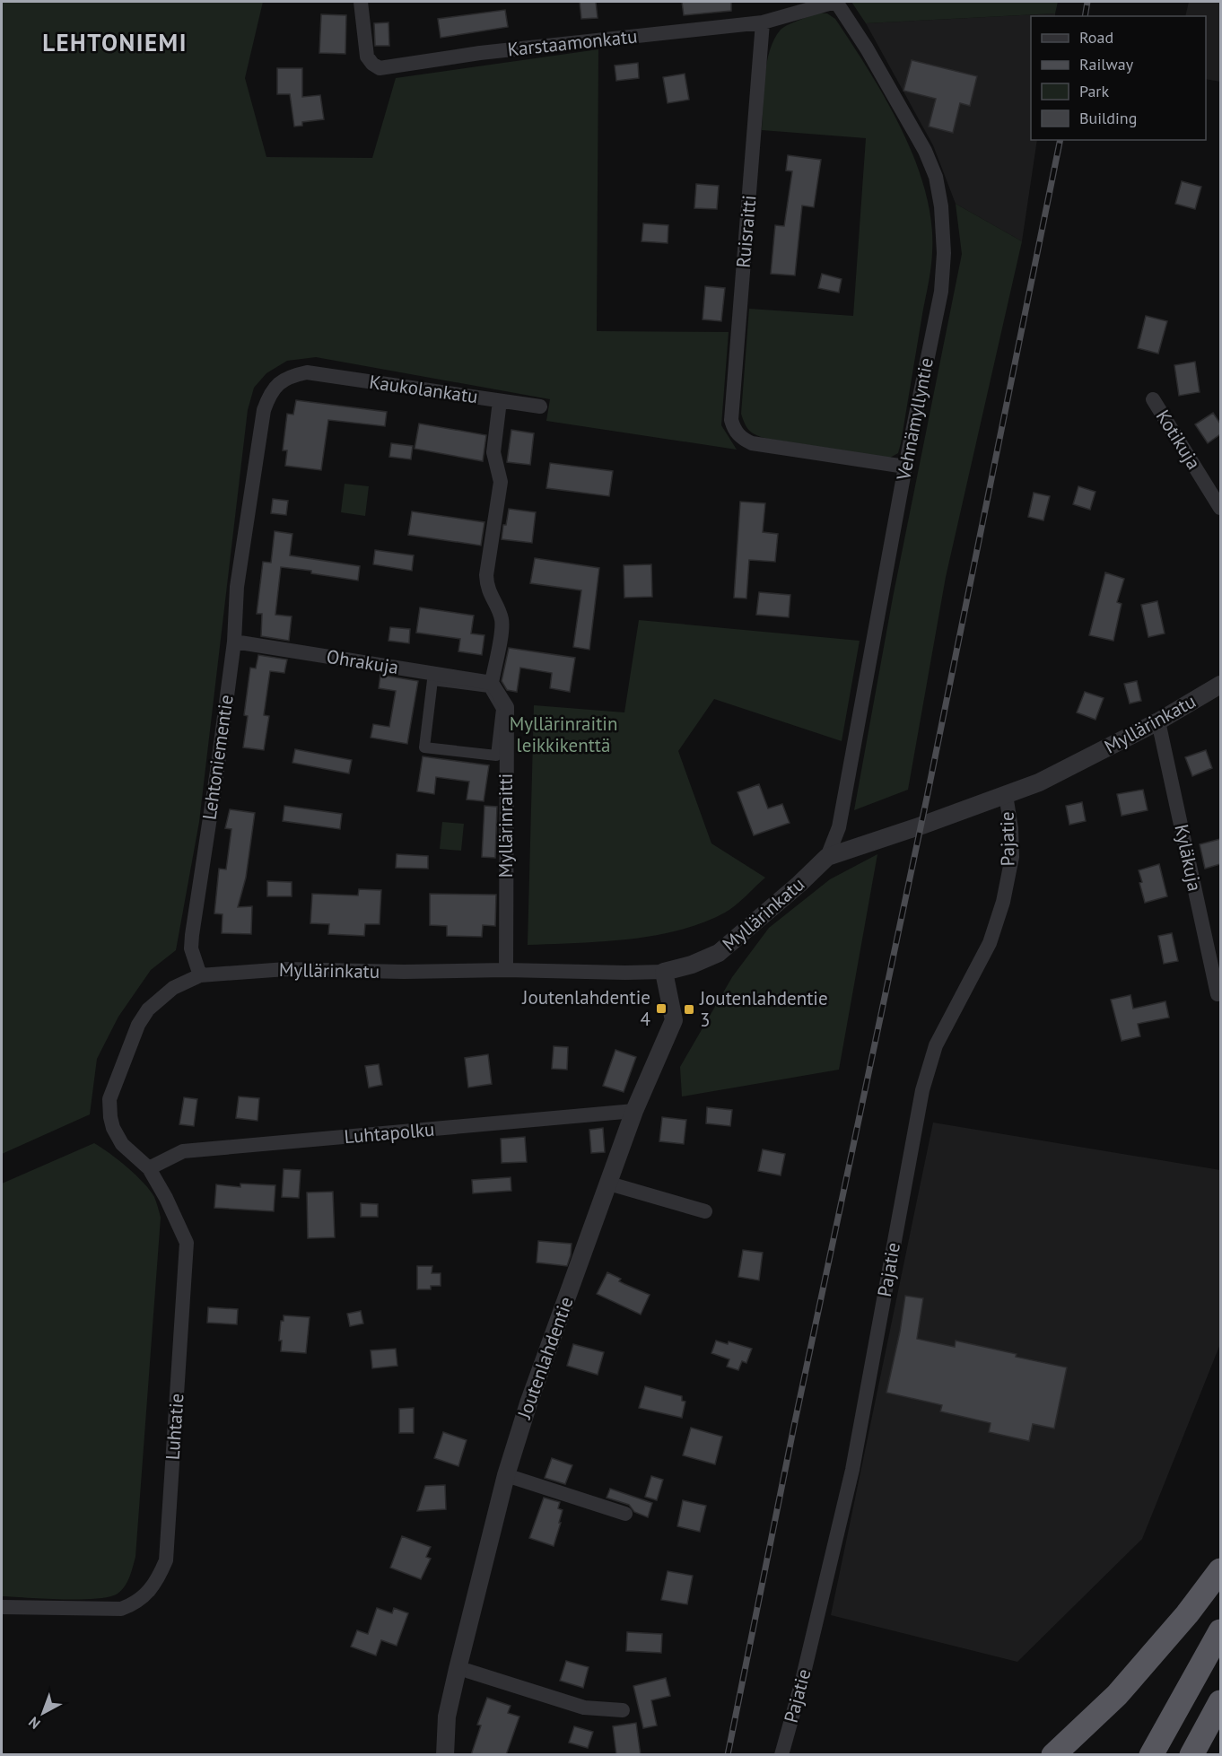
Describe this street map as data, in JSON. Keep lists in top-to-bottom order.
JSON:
{
  "streets": {
    "street": [
      "Karstaamonkatu",
      "Ruisraitti",
      "Kaukolankatu",
      "Vehnämyllyntie",
      "Kotikuja",
      "Ohrakuja",
      "Myllärinkatu",
      "Lehtoniementie",
      "Myllärinraitti",
      "Pajatie",
      "Kyläkuja",
      "Luhtapolku",
      "Joutenlahdentie",
      "Luhtatie"
    ]
  },
  "crossings": [
    ["Karstaamonkatu", "Ruisraitti"],
    ["Karstaamonkatu", "Vehnämyllyntie"],
    ["Ruisraitti", "Vehnämyllyntie"],
    ["Kaukolankatu", "Lehtoniementie"],
    ["Vehnämyllyntie", "Myllärinkatu"],
    ["Ohrakuja", "Lehtoniementie"],
    ["Ohrakuja", "Myllärinraitti"],
    ["Myllärinkatu", "Lehtoniementie"],
    ["Myllärinkatu", "Myllärinraitti"],
    ["Myllärinkatu", "Pajatie"],
    ["Myllärinkatu", "Kyläkuja"],
    ["Myllärinkatu", "Joutenlahdentie"],
    ["Myllärinkatu", "Luhtatie"],
    ["Lehtoniementie", "Luhtatie"],
    ["Luhtapolku", "Joutenlahdentie"],
    ["Luhtapolku", "Luhtatie"]
  ],
  "districts": ["LEHTONIEMI"],
  "parks": ["Myllärinraitin leikkikenttä"],
  "places": {
    "transit": ["Joutenlahdentie 4", "Joutenlahdentie 3"]
  },
  "legend": [
    "Road",
    "Railway",
    "Park",
    "Building"
  ],
  "north": "bottom left"
}
